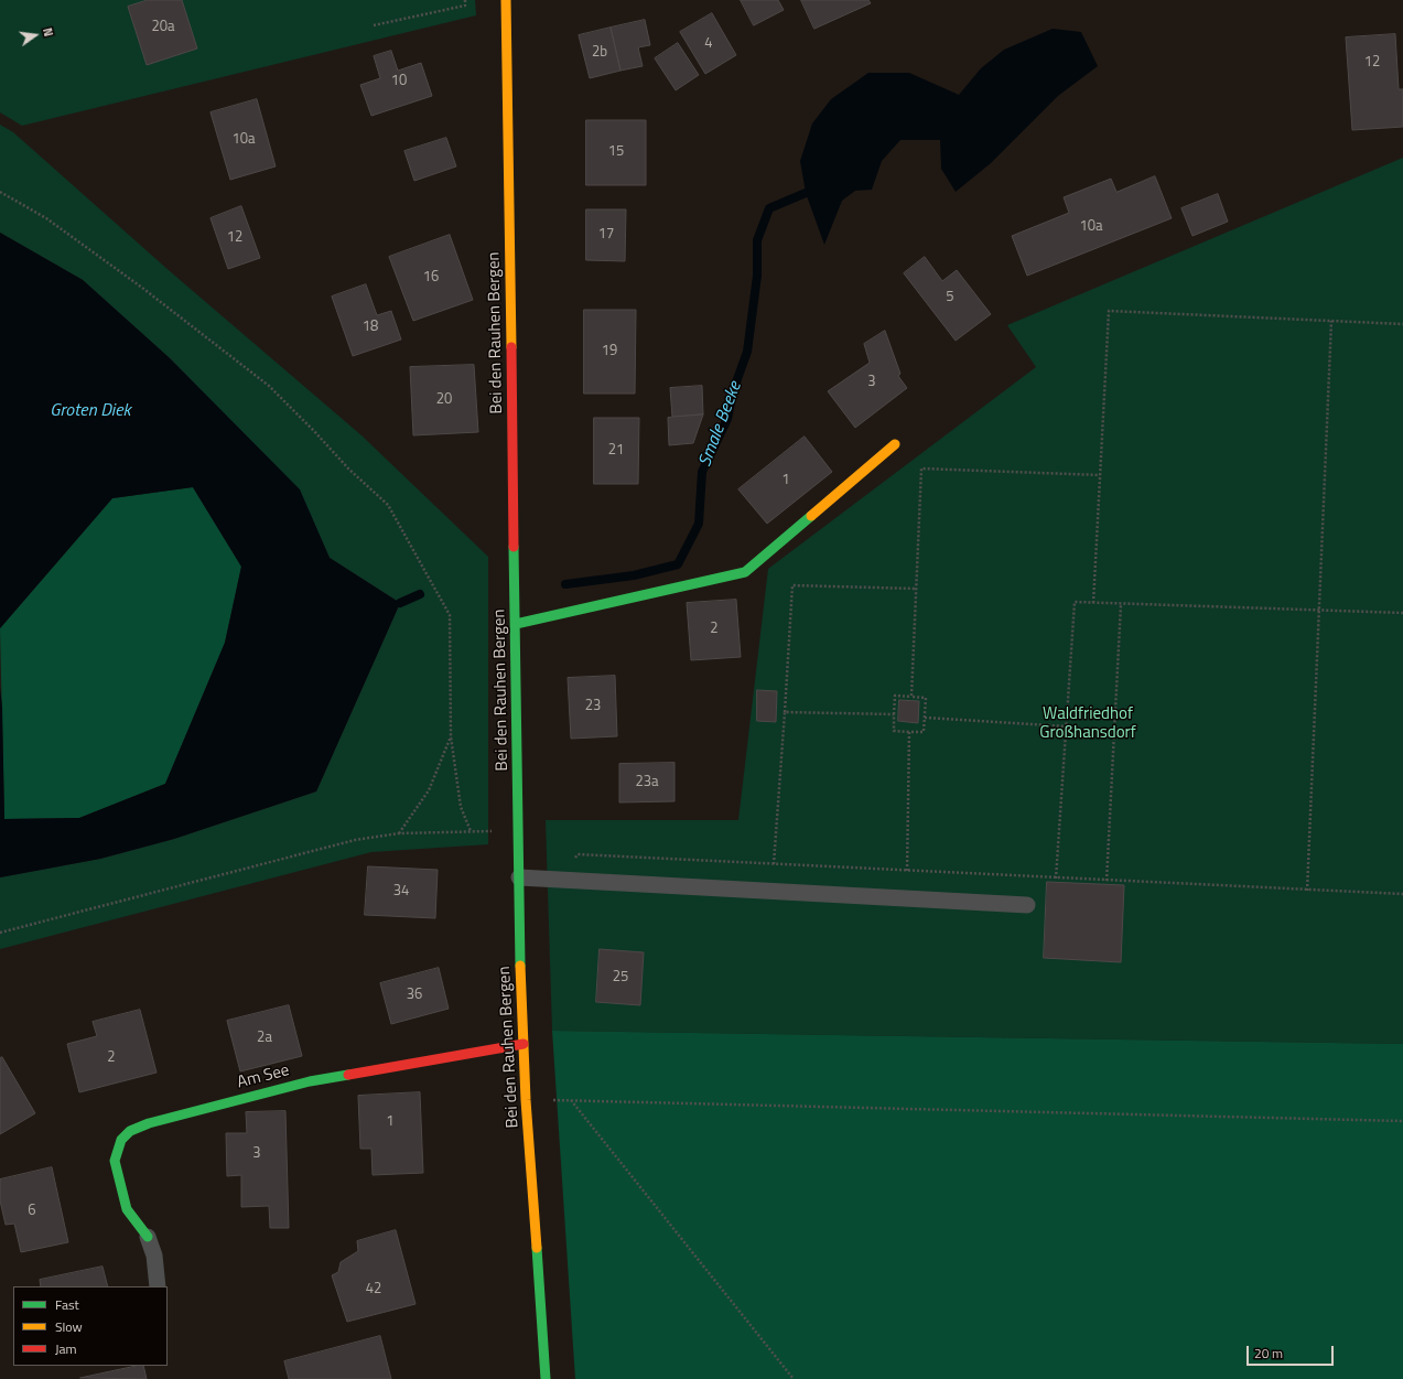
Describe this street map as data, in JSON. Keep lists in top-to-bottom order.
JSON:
{
  "streets": {
    "street": ["Bei den Rauhen Bergen", "Am See"]
  },
  "crossings": [
    ["Bei den Rauhen Bergen", "Am See"]
  ],
  "water": ["Groten Diek", "Smale Beeke"],
  "parks": ["Waldfriedhof Großhansdorf"],
  "house_numbers": [
    "20a",
    "4",
    "2b",
    "12",
    "10",
    "10a",
    "15",
    "10a",
    "17",
    "12",
    "16",
    "5",
    "18",
    "19",
    "3",
    "20",
    "21",
    "1",
    "2",
    "23",
    "23a",
    "34",
    "25",
    "36",
    "2a",
    "2",
    "1",
    "3",
    "6",
    "42"
  ],
  "legend": ["Fast", "Slow", "Jam"],
  "scale_bar": "20 m",
  "north": "right"
}
